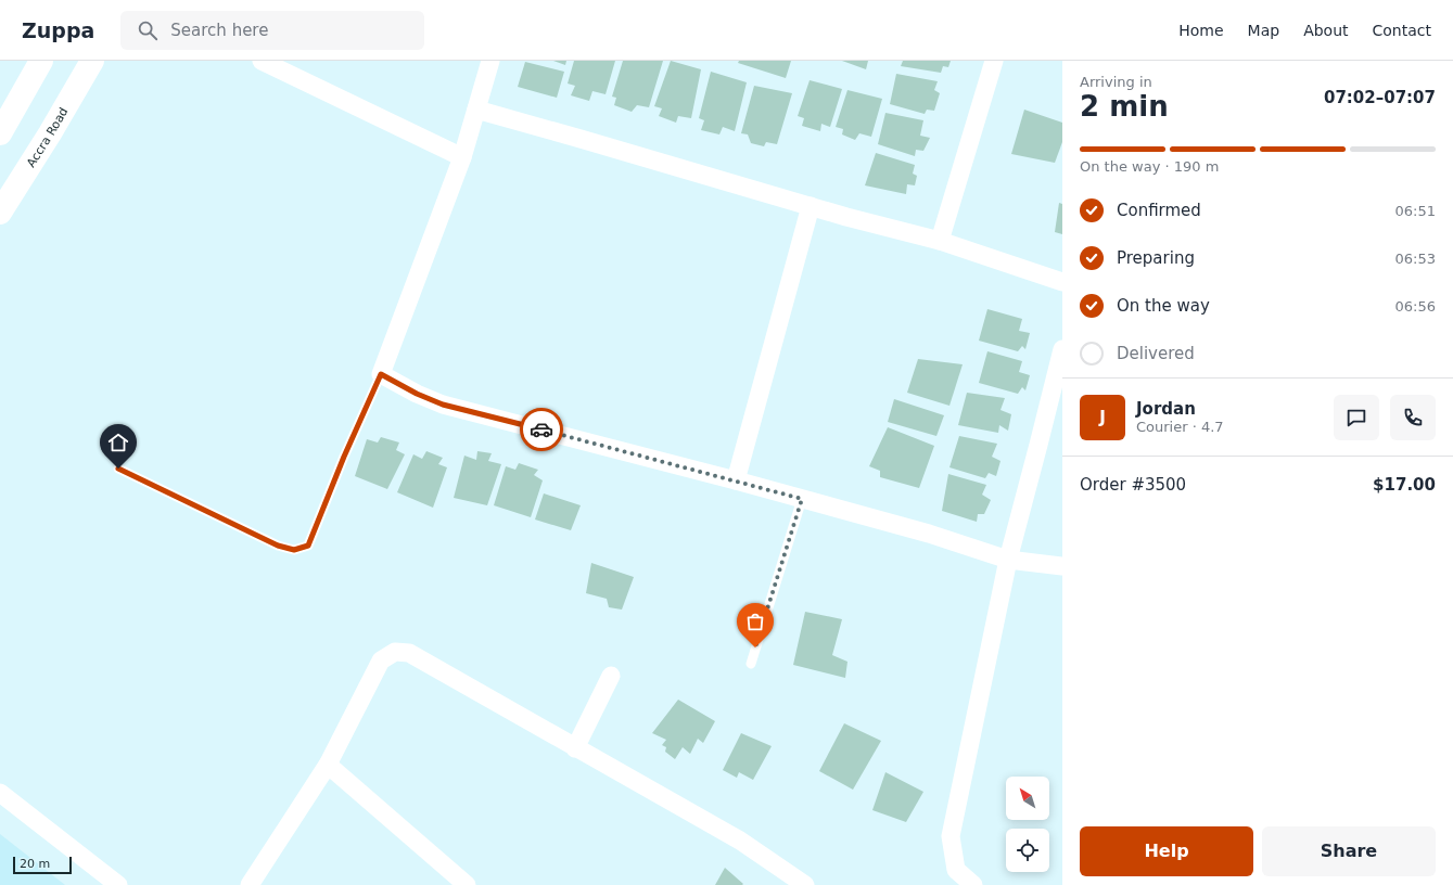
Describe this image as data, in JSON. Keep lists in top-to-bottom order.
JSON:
{
  "streets": {
    "highway": ["Accra Road"]
  },
  "scale_bar": "20 m",
  "north": "top left",
  "page": {
    "header": "Zuppa",
    "search": "Search here",
    "nav": [
      "Home",
      "Map",
      "About",
      "Contact"
    ],
    "heading": ["2 min", "Arriving in", "07:02–07:07"],
    "panel": [
      "Jordan",
      "Courier · 4.7",
      "Order #3500",
      "$17.00"
    ],
    "bar": "On the way · 190 m",
    "list": [
      ["Confirmed", "06:51"],
      ["Preparing", "06:53"],
      ["On the way", "06:56"],
      "Delivered"
    ],
    "round": "J",
    "buttons": ["Help", "Share"],
    "scale": "20 m"
  }
}
